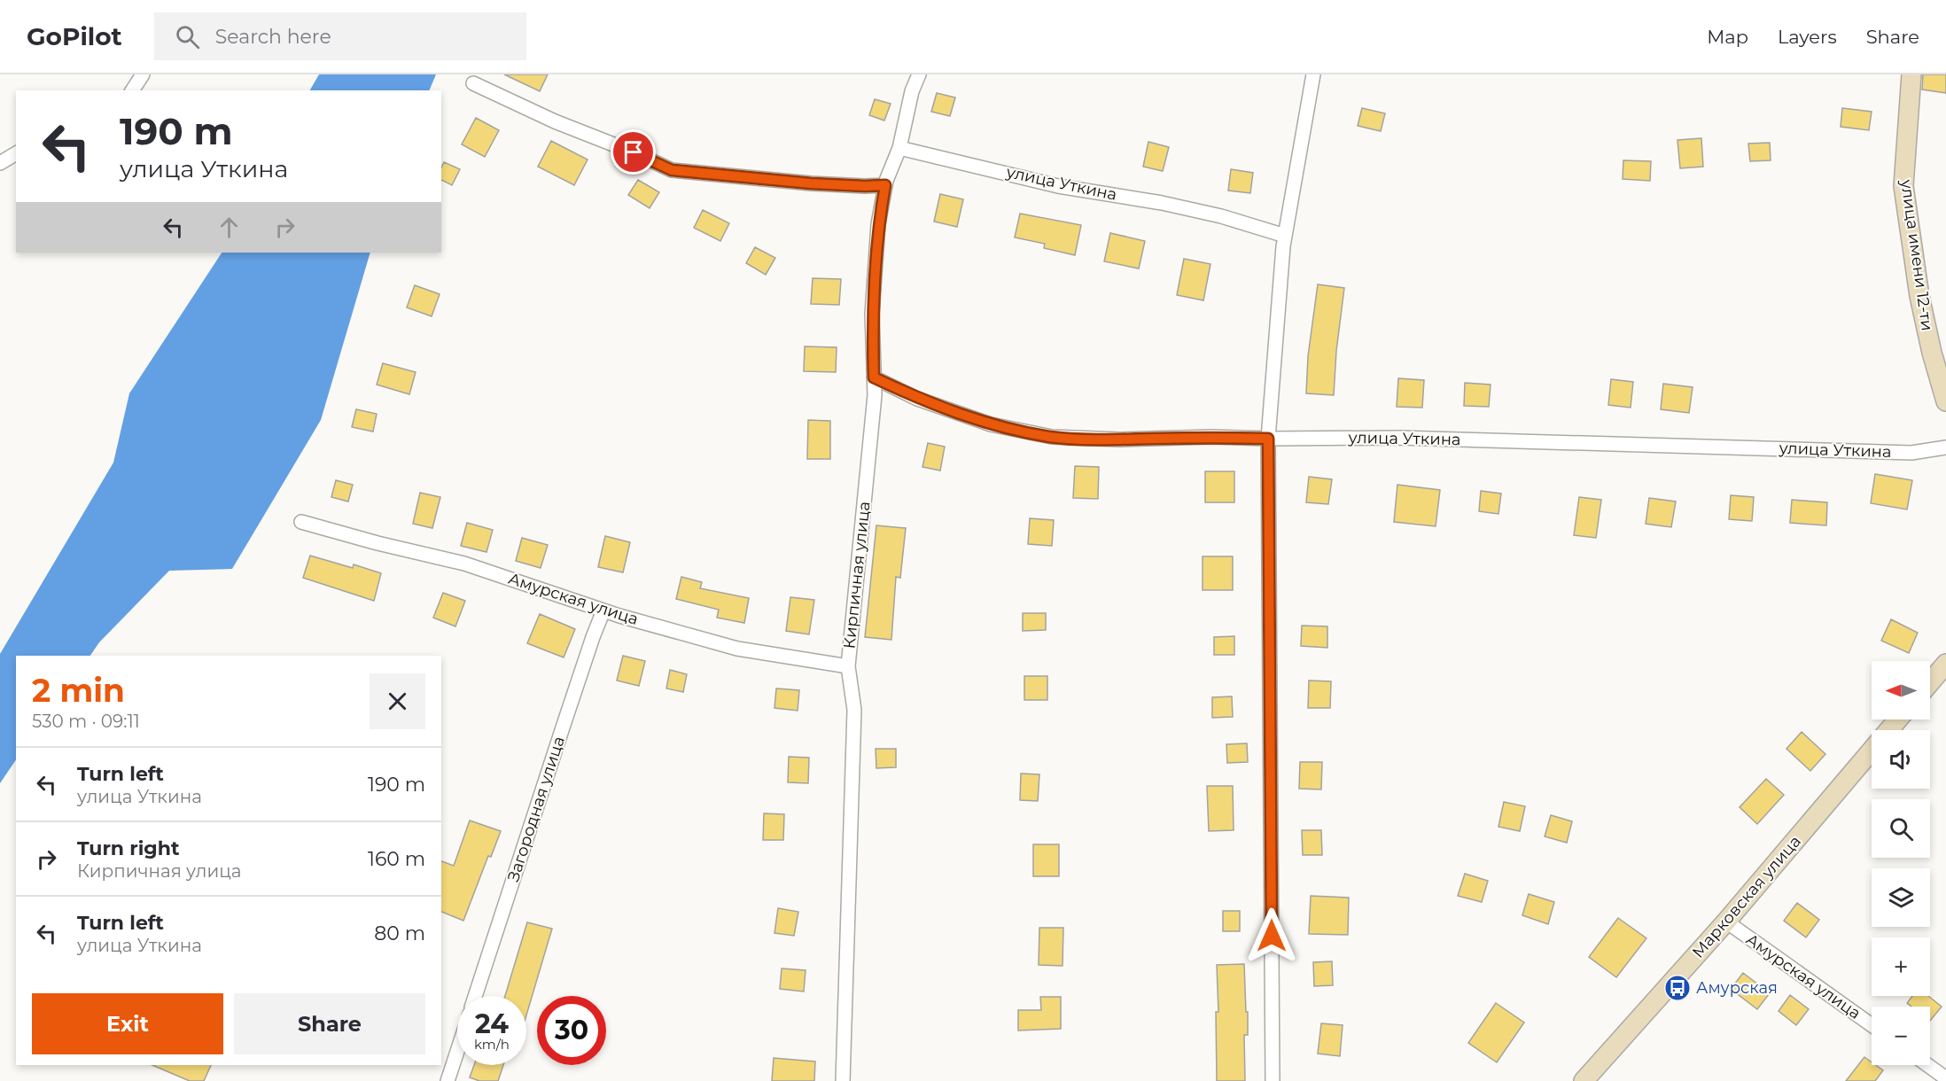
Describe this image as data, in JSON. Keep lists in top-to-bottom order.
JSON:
{
  "streets": {
    "main road": ["улица имени 12-ти", "Марковская улица"],
    "street": [
      "улица Уткина",
      "Кирпичная улица",
      "Амурская улица",
      "Загородная улица"
    ]
  },
  "crossings": [
    ["улица Уткина", "Кирпичная улица"],
    ["Кирпичная улица", "Амурская улица"],
    ["Амурская улица", "Загородная улица"],
    ["Амурская улица", "Марковская улица"]
  ],
  "places": {
    "bus stop": ["Амурская"]
  },
  "north": "left",
  "page": {
    "header": "GoPilot",
    "search": "Search here",
    "nav": ["Map", "Layers", "Share"],
    "turn": ["190 m", "улица Уткина"],
    "heading": ["2 min", "530 m · 09:11"],
    "map_buttons": ["+", "−"],
    "list": [
      {
        "name": "Turn left",
        "note": "улица Уткина",
        "value": "190 m"
      },
      {
        "name": "Turn right",
        "note": "Кирпичная улица",
        "value": "160 m"
      },
      {
        "name": "Turn left",
        "note": "улица Уткина",
        "value": "80 m"
      }
    ],
    "buttons": ["Exit", "Share"],
    "speed": "24 km/h",
    "limit": "30"
  }
}
